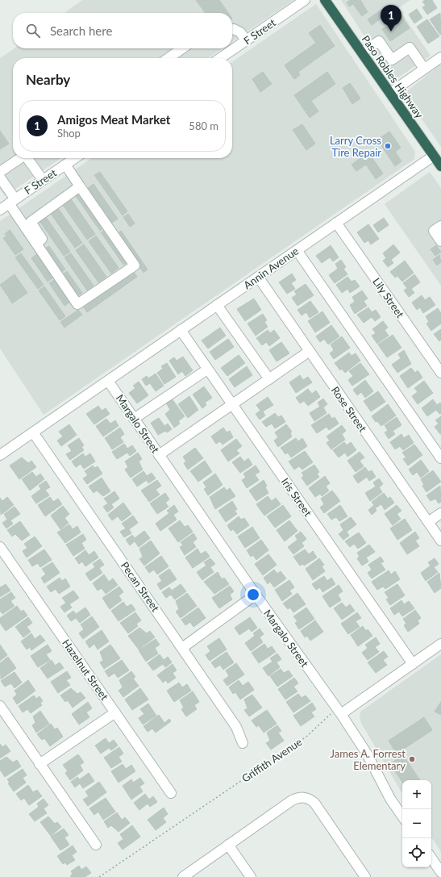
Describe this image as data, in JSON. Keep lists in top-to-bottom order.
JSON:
{
  "streets": {
    "highway": ["Paso Robles Highway"],
    "street": [
      "F Street",
      "Annin Avenue",
      "Lily Street",
      "Rose Street",
      "Margalo Street",
      "Iris Street",
      "Pecan Street",
      "Hazelnut Street"
    ],
    "path": ["Griffith Avenue"]
  },
  "crossings": [
    ["Paso Robles Highway", "Annin Avenue"],
    ["Annin Avenue", "Lily Street"],
    ["Annin Avenue", "Rose Street"],
    ["Annin Avenue", "Margalo Street"],
    ["Annin Avenue", "Iris Street"],
    ["Annin Avenue", "Pecan Street"],
    ["Margalo Street", "Griffith Avenue"]
  ],
  "places": ["Larry Cross Tire Repair", "James A. Forrest Elementary"],
  "page": {
    "pins": "1",
    "search": "Search here",
    "heading": "Nearby",
    "list": [
      {
        "mark": "1",
        "name": "Amigos Meat Market",
        "note": "Shop",
        "value": "580 m"
      }
    ],
    "map_buttons": ["+", "−"]
  }
}
